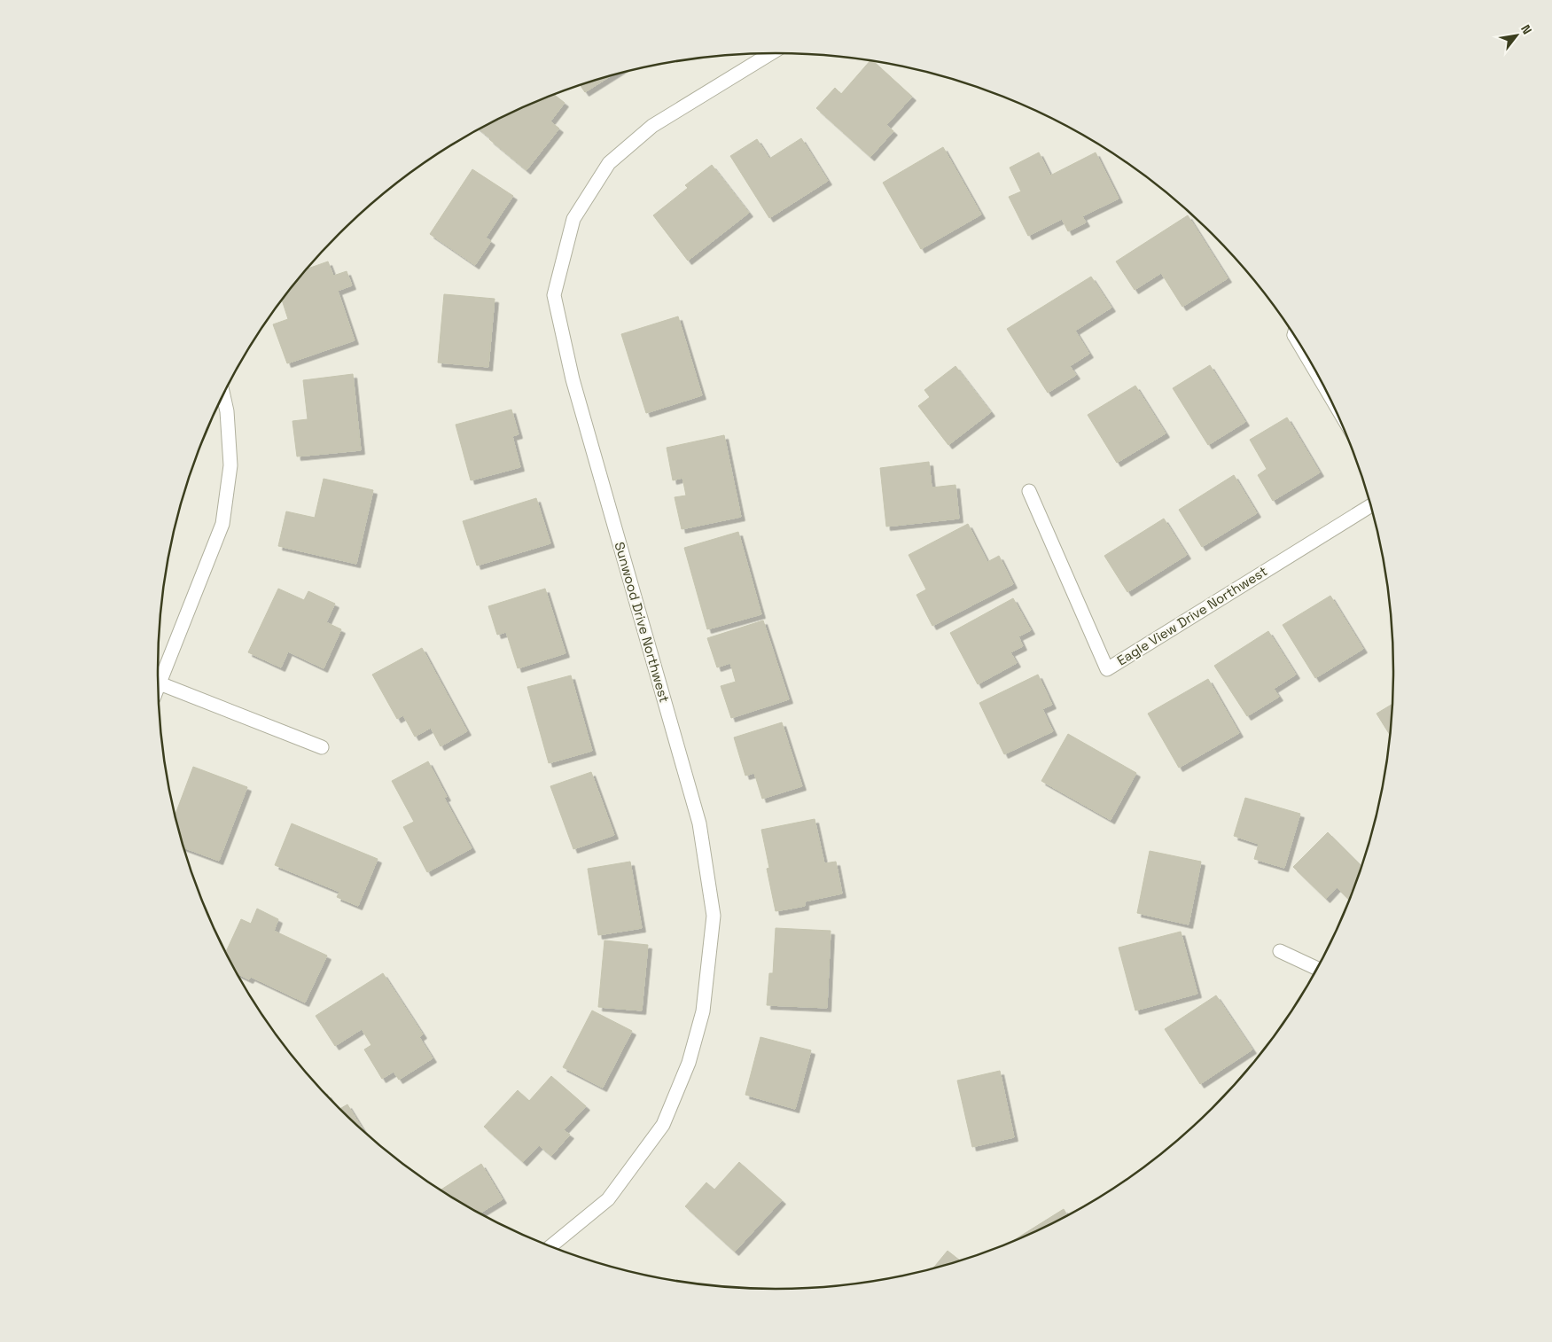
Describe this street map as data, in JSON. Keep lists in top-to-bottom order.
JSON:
{
  "streets": {
    "street": ["Eagle View Drive Northwest", "Sunwood Drive Northwest"]
  },
  "north": "top right"
}
